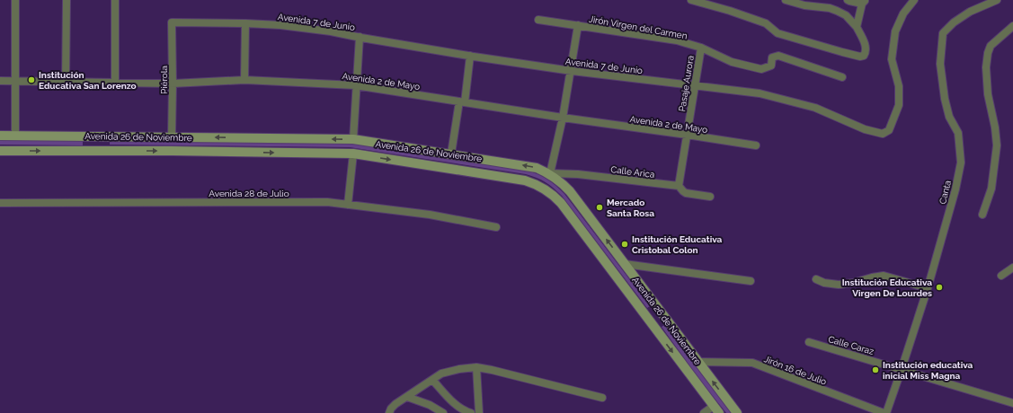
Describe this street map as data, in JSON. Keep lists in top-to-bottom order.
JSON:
{
  "streets": {
    "main road": ["Avenida 26 de Noviembre"],
    "street": [
      "Avenida 7 de Junio",
      "Jirón Virgen del Carmen",
      "Piérola",
      "Avenida 2 de Mayo",
      "Pasaje Aurora",
      "Calle Arica",
      "Canta",
      "Avenida 28 de Julio",
      "Calle Caraz",
      "Jirón 16 de Julio"
    ]
  },
  "crossings": [
    ["Avenida 7 de Junio", "Piérola"],
    ["Avenida 7 de Junio", "Pasaje Aurora"],
    ["Jirón Virgen del Carmen", "Pasaje Aurora"],
    ["Piérola", "Avenida 2 de Mayo"],
    ["Piérola", "Avenida 26 de Noviembre"],
    ["Avenida 2 de Mayo", "Pasaje Aurora"],
    ["Pasaje Aurora", "Calle Arica"],
    ["Avenida 26 de Noviembre", "Calle Arica"],
    ["Avenida 26 de Noviembre", "Jirón 16 de Julio"],
    ["Canta", "Calle Caraz"],
    ["Canta", "Jirón 16 de Julio"]
  ],
  "places": [
    "Institución Educativa San Lorenzo",
    "Mercado Santa Rosa",
    "Institución Educativa Cristobal Colon",
    "Institución Educativa Virgen De Lourdes",
    "Institución educativa inicial Miss Magna"
  ]
}
